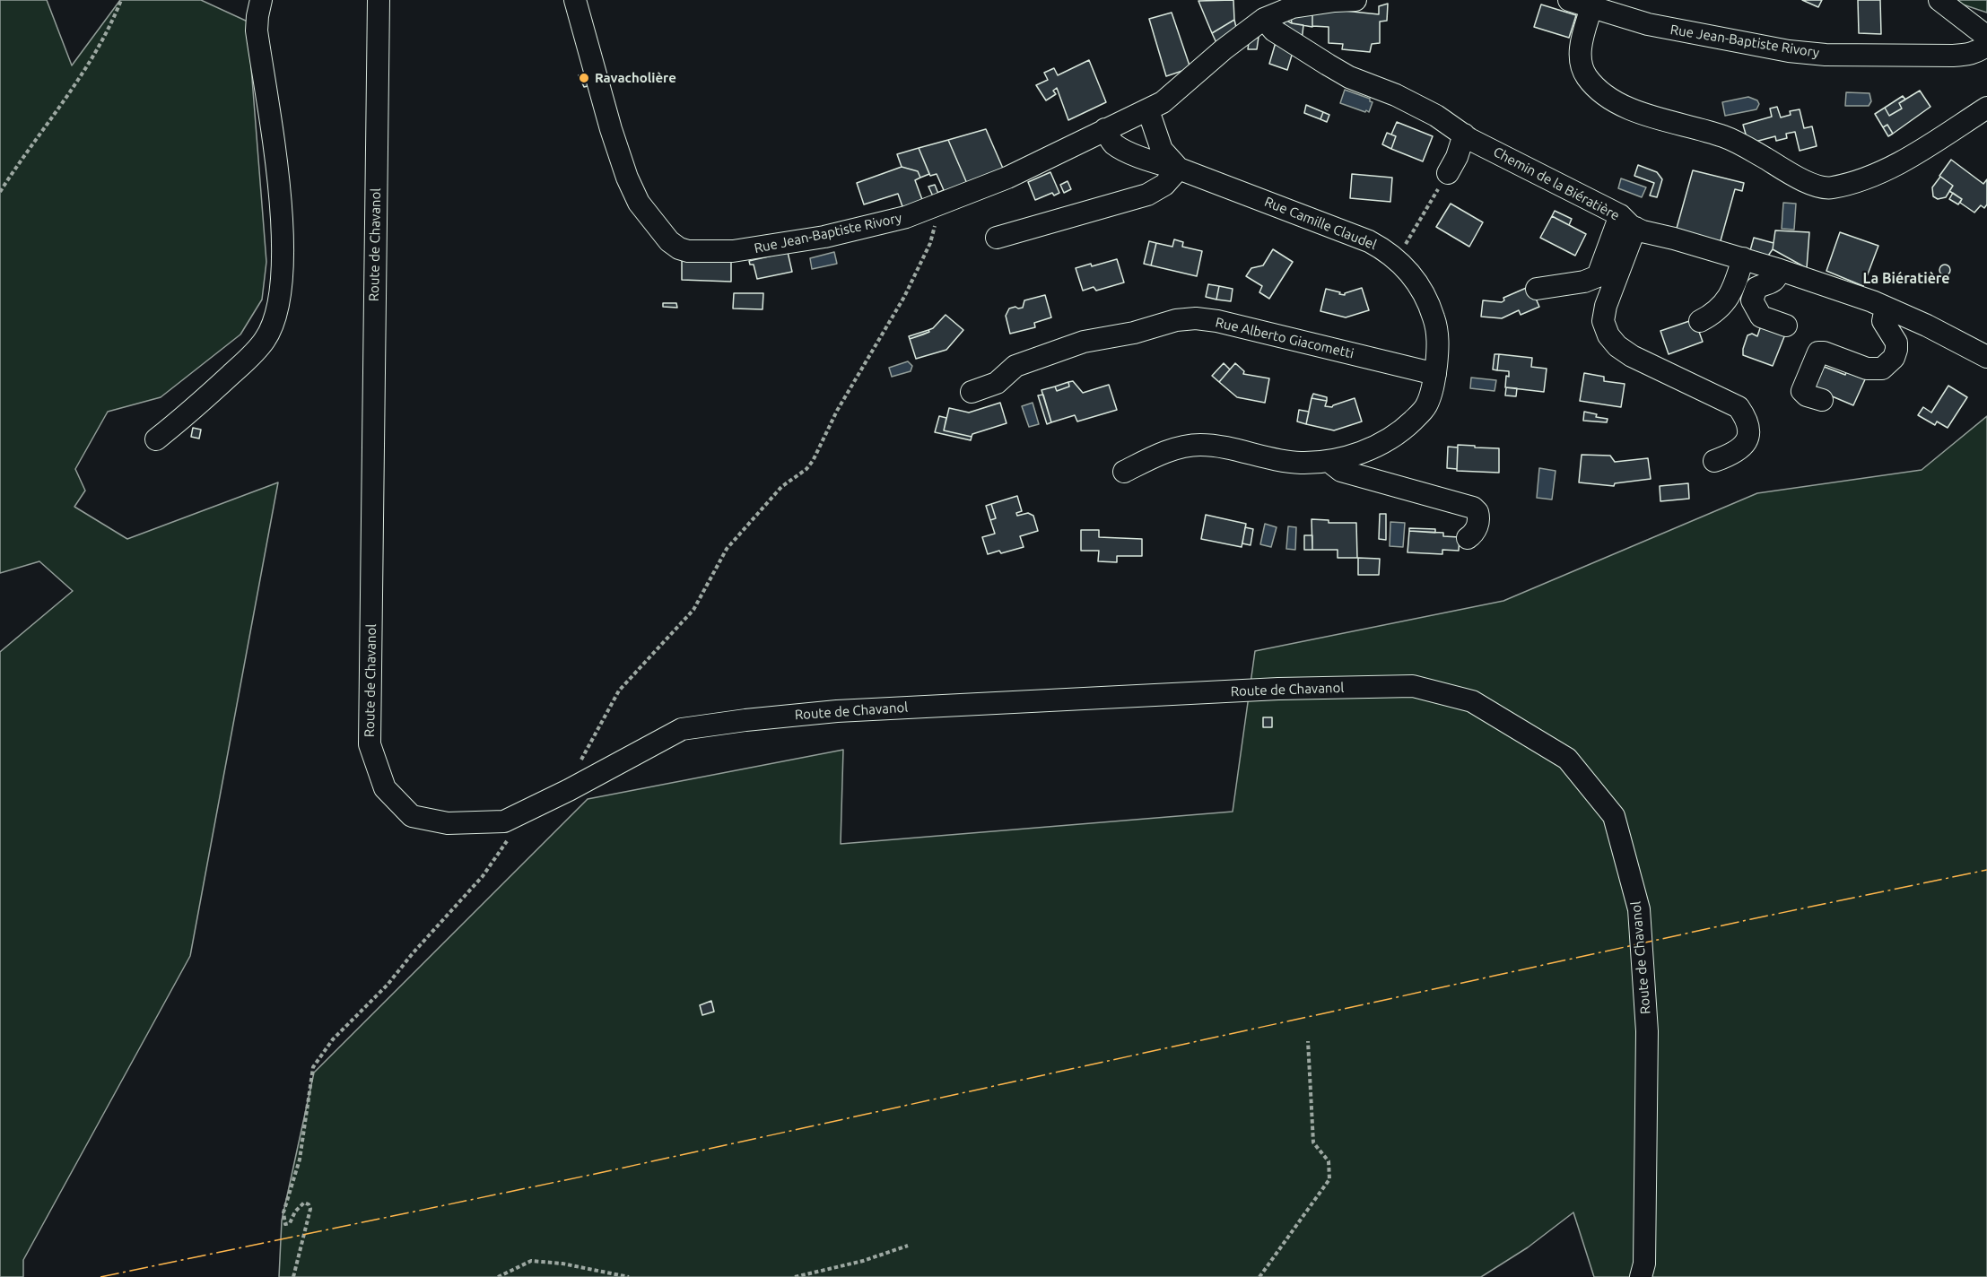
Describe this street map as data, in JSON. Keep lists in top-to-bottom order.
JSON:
{
  "streets": {
    "street": [
      "Rue Jean-Baptiste Rivory",
      "Chemin de la Biératière",
      "Rue Camille Claudel",
      "Route de Chavanol",
      "Rue Alberto Giacometti"
    ]
  },
  "crossings": [
    ["Rue Jean-Baptiste Rivory", "Chemin de la Biératière"],
    ["Rue Jean-Baptiste Rivory", "Rue Camille Claudel"],
    ["Rue Camille Claudel", "Rue Alberto Giacometti"]
  ],
  "districts": ["La Biératière"],
  "places": ["Ravacholière"]
}
